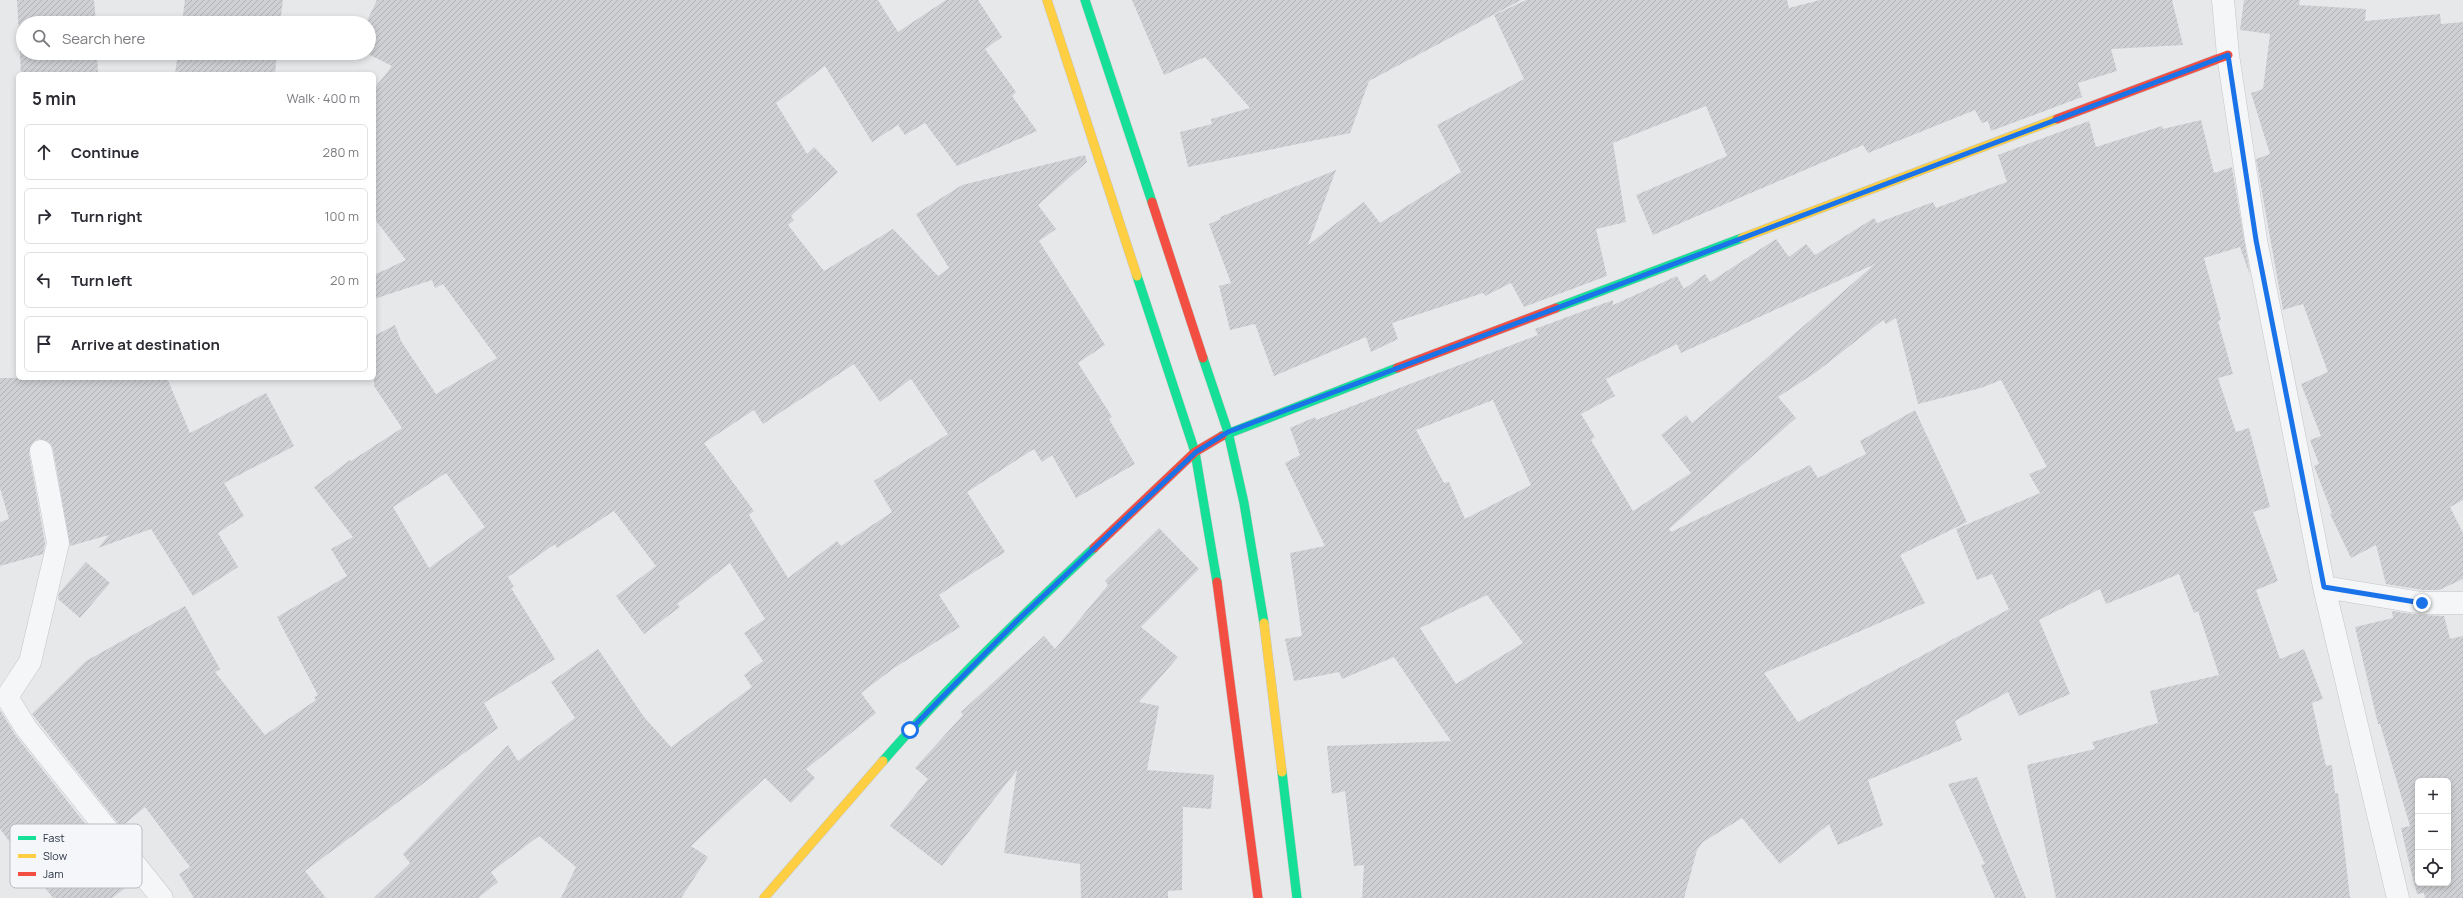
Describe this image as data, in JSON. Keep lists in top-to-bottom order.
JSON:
{
  "legend": ["Fast", "Slow", "Jam"],
  "page": {
    "search": "Search here",
    "heading": ["5 min", "Walk · 400 m"],
    "list": [
      ["Continue", "280 m"],
      ["Turn right", "100 m"],
      ["Turn left", "20 m"],
      "Arrive at destination"
    ],
    "map_buttons": ["+", "−"]
  }
}
